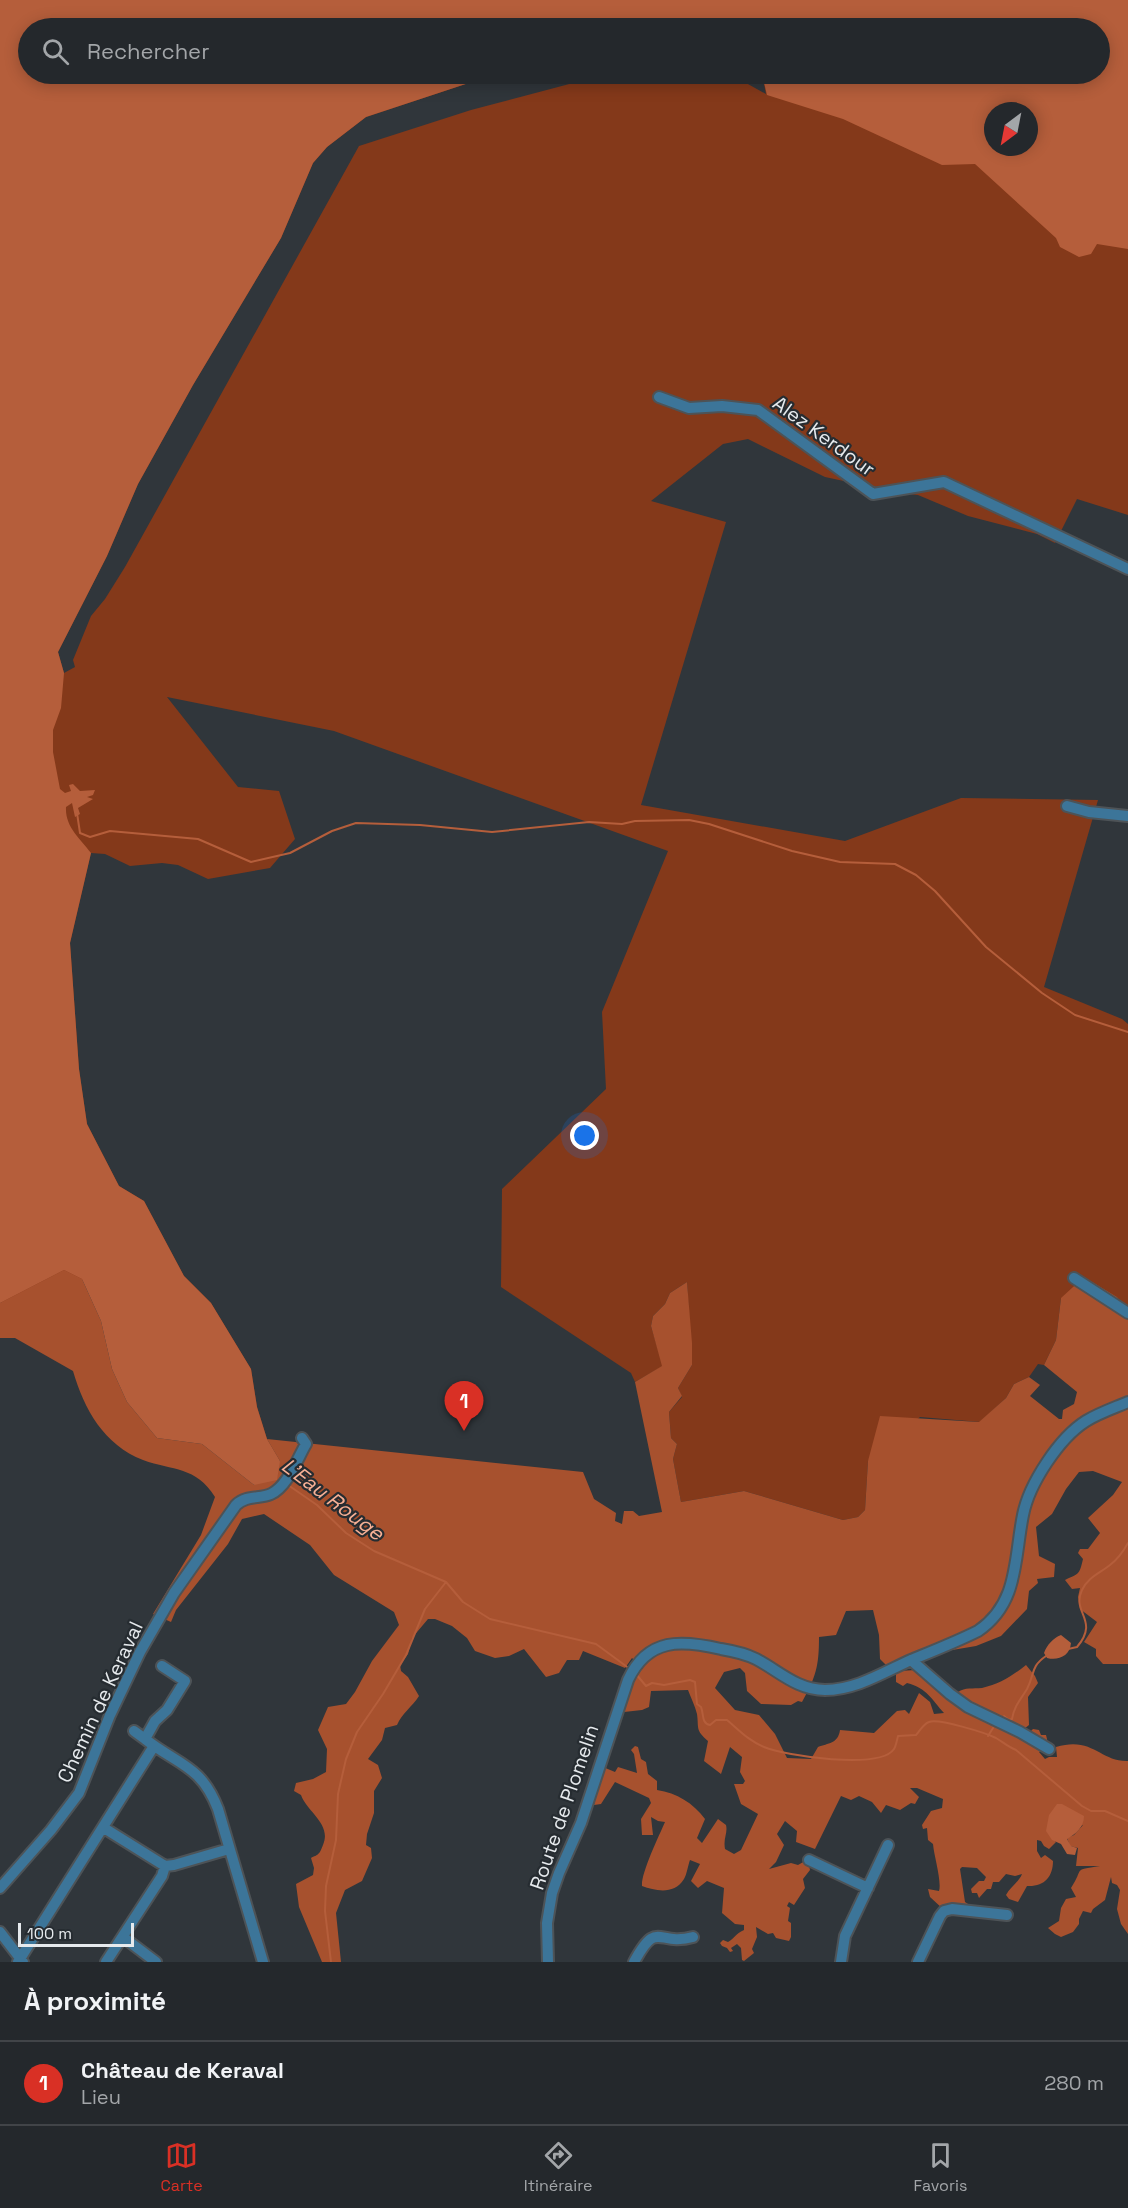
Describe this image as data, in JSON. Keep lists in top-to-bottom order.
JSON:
{
  "streets": {
    "street": ["Alez Kerdour", "Chemin de Keraval", "Route de Plomelin"]
  },
  "water": ["L'Eau Rouge"],
  "scale_bar": "100 m",
  "north": "bottom left",
  "page": {
    "search": "Rechercher",
    "pins": "1",
    "scale": "100 m",
    "heading": "À proximité",
    "list": [
      {
        "mark": "1",
        "name": "Château de Keraval",
        "note": "Lieu",
        "value": "280 m"
      }
    ],
    "nav": ["Carte", "Itinéraire", "Favoris"]
  }
}
